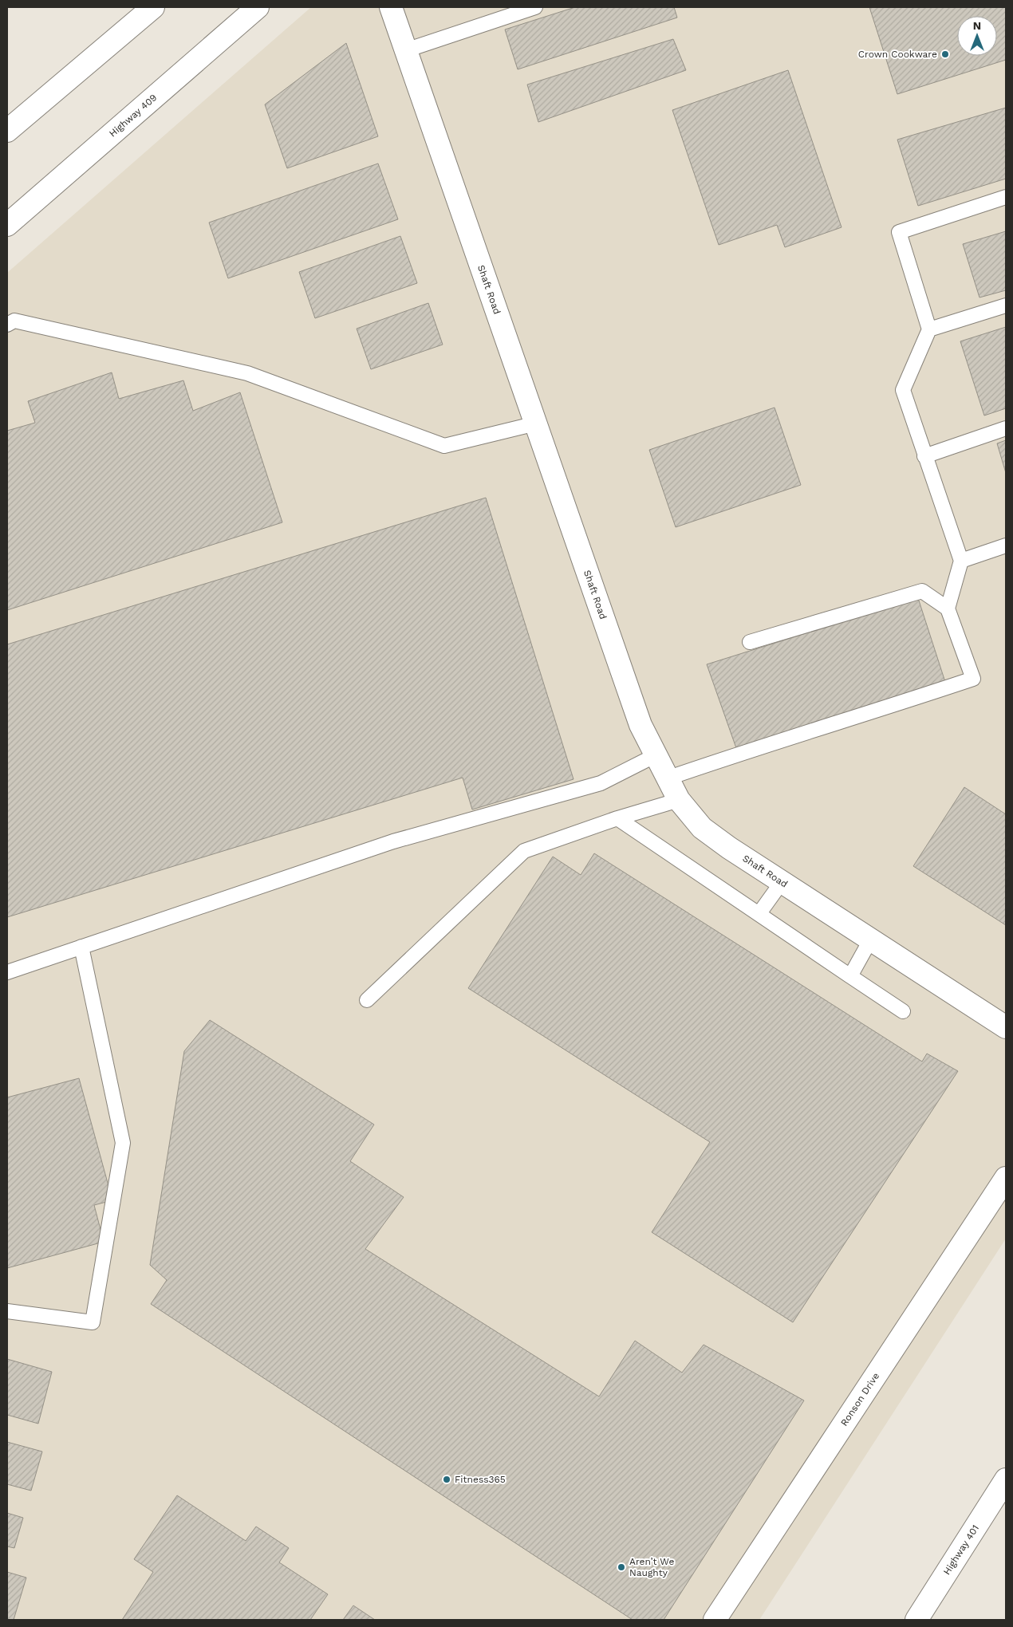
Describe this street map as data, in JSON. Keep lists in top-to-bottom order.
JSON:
{
  "streets": {
    "main road": [
      "Highway 409",
      "Shaft Road",
      "Ronson Drive",
      "Highway 401"
    ]
  },
  "places": ["Crown Cookware", "Fitness365", "Aren’t We Naughty"],
  "north": "top"
}
